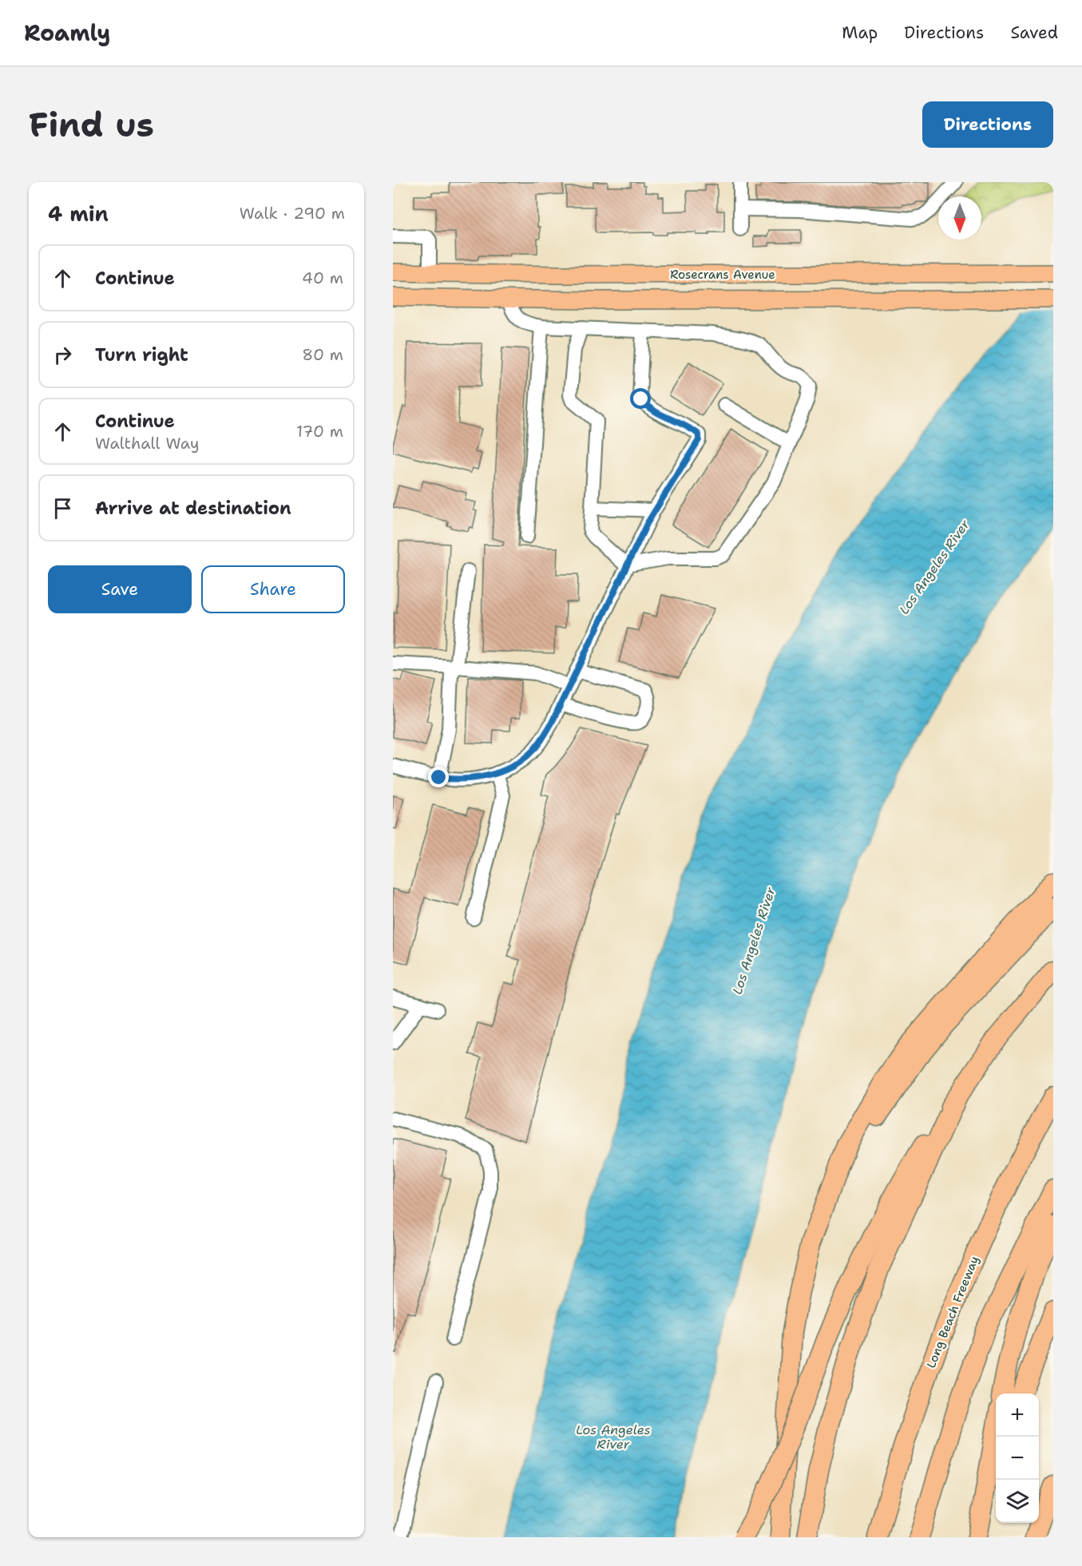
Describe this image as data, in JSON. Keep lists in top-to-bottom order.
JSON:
{
  "streets": {
    "highway": ["Long Beach Freeway"],
    "main road": ["Rosecrans Avenue"]
  },
  "water": ["Los Angeles River"],
  "north": "bottom",
  "page": {
    "header": "Roamly",
    "nav": ["Map", "Directions", "Saved"],
    "buttons": [
      "Directions",
      ["Save", "Share"]
    ],
    "title": "Find us",
    "heading": ["4 min", "Walk · 290 m"],
    "list": [
      ["Continue", "40 m"],
      ["Turn right", "80 m"],
      ["Continue", "Walthall Way", "170 m"],
      "Arrive at destination"
    ],
    "map_buttons": ["+", "−"]
  }
}
